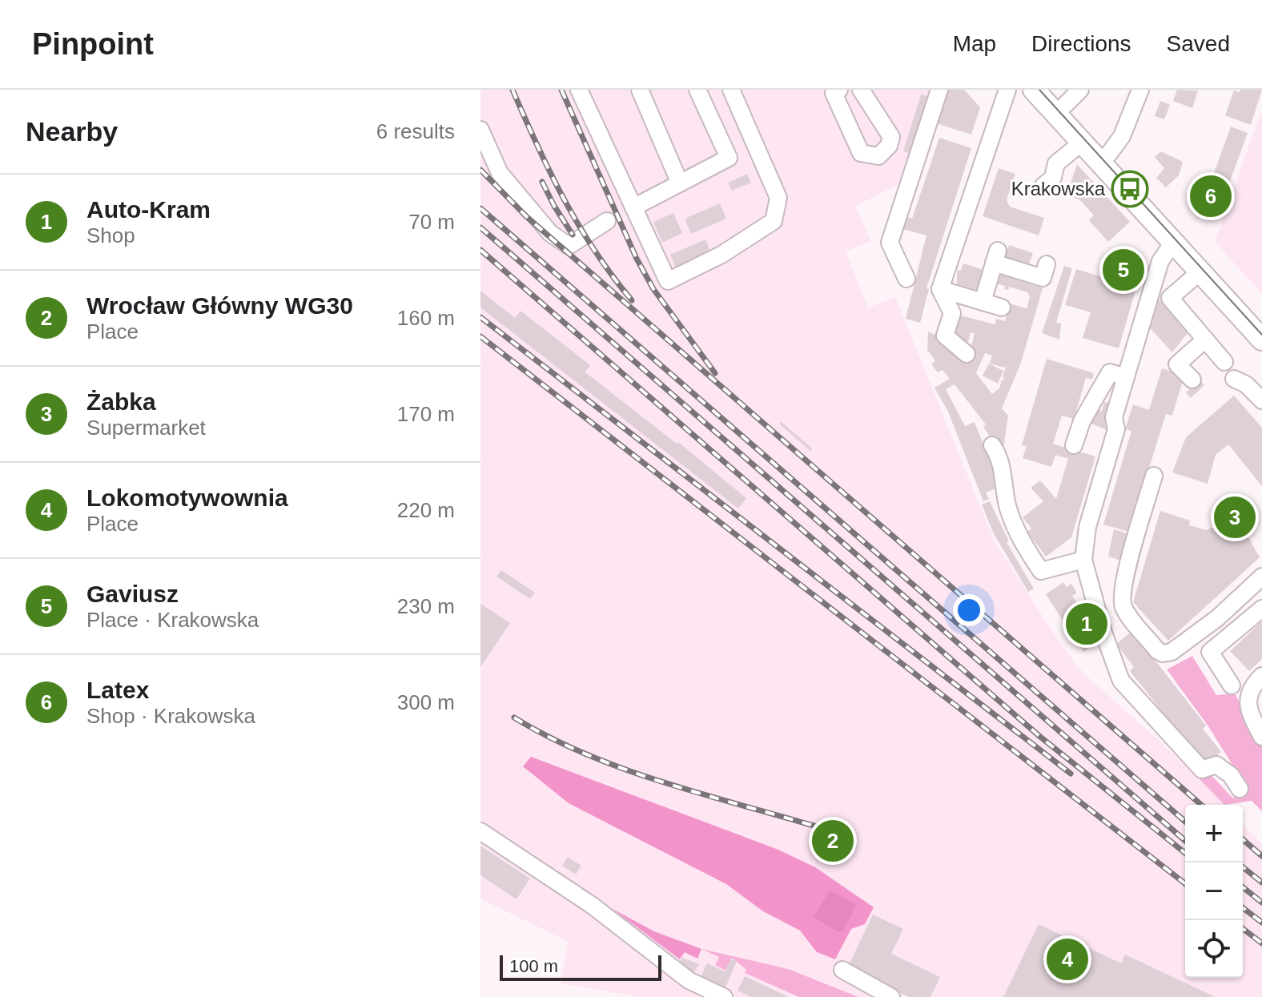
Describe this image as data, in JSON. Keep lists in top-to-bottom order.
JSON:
{
  "places": {
    "bus stop": ["Krakowska"]
  },
  "scale_bar": "100 m",
  "page": {
    "header": "Pinpoint",
    "nav": ["Map", "Directions", "Saved"],
    "heading": ["Nearby", "6 results"],
    "pins": [
      "6",
      "5",
      "3",
      "1",
      "2",
      "4"
    ],
    "list": [
      {
        "mark": "1",
        "name": "Auto-Kram",
        "note": "Shop",
        "value": "70 m"
      },
      {
        "mark": "2",
        "name": "Wrocław Główny WG30",
        "note": "Place",
        "value": "160 m"
      },
      {
        "mark": "3",
        "name": "Żabka",
        "note": "Supermarket",
        "value": "170 m"
      },
      {
        "mark": "4",
        "name": "Lokomotywownia",
        "note": "Place",
        "value": "220 m"
      },
      {
        "mark": "5",
        "name": "Gaviusz",
        "note": "Place · Krakowska",
        "value": "230 m"
      },
      {
        "mark": "6",
        "name": "Latex",
        "note": "Shop · Krakowska",
        "value": "300 m"
      }
    ],
    "map_buttons": ["+", "−"],
    "scale": "100 m"
  }
}
